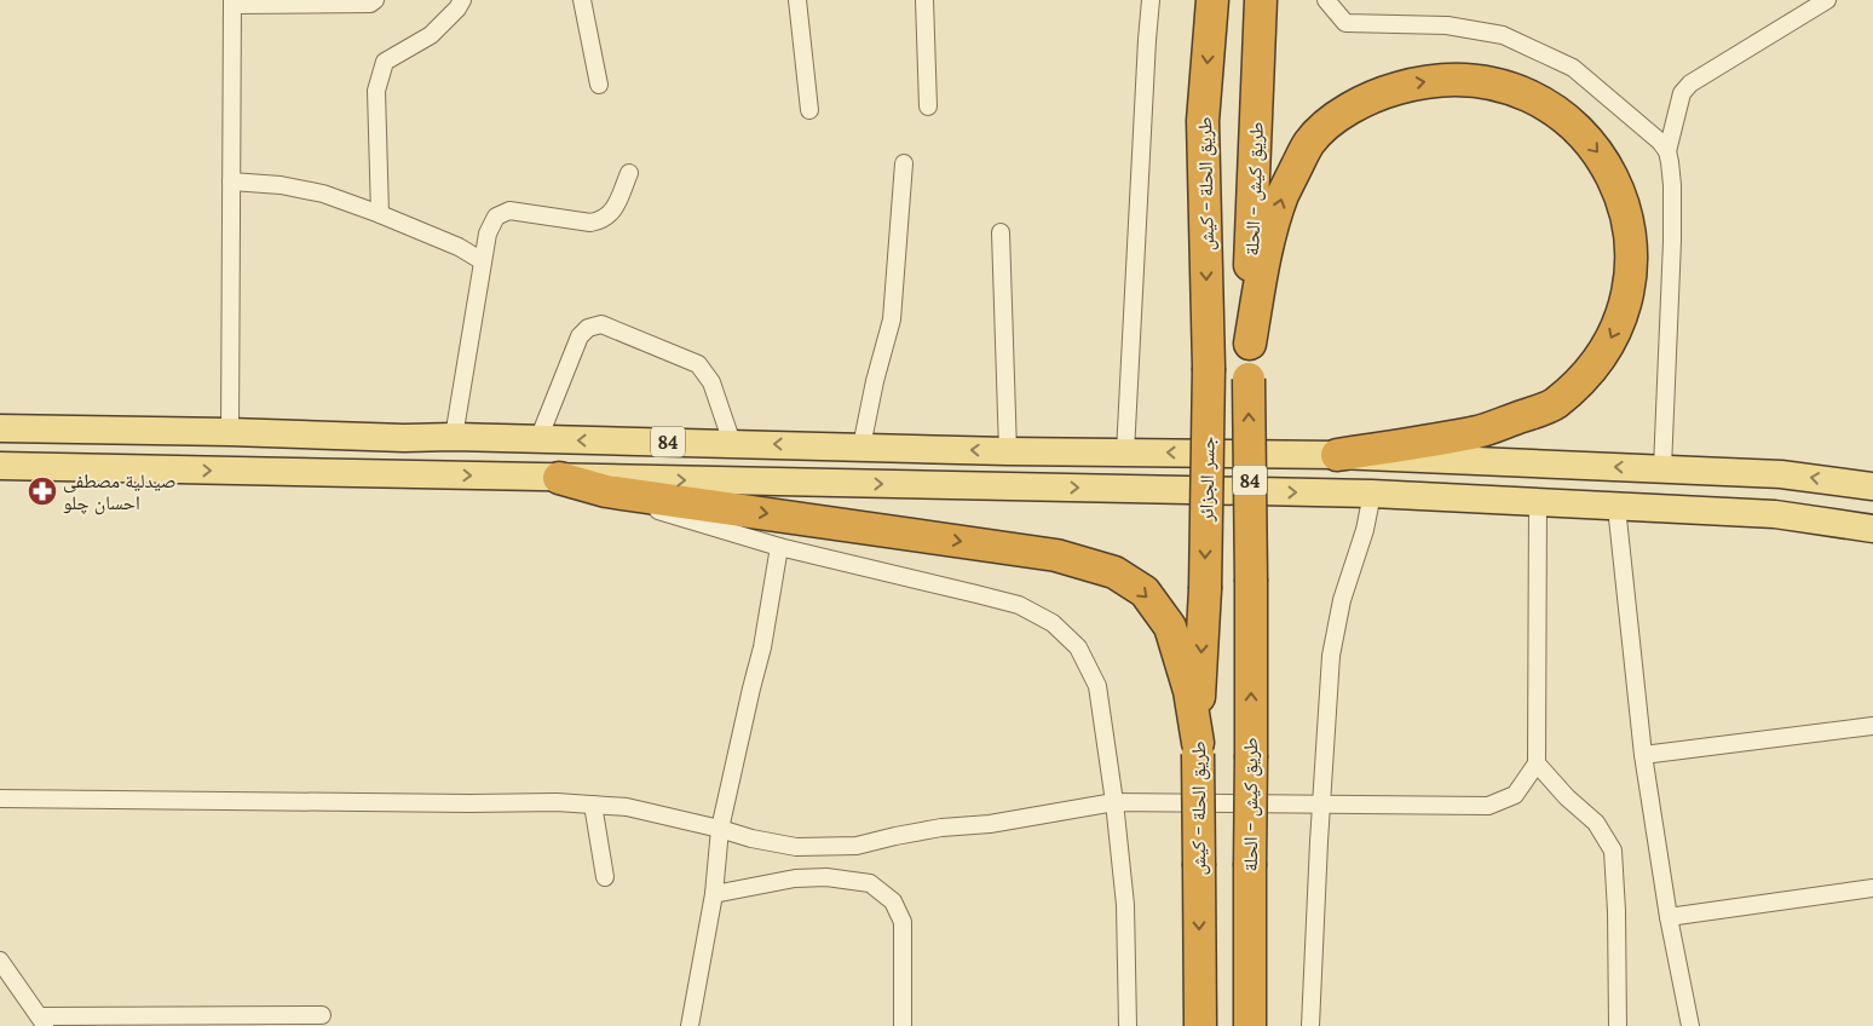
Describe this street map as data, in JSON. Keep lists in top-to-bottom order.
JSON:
{
  "streets": {
    "highway": [
      "طريق الحلة - كيش",
      "طريق كيش - الحلة",
      "84",
      "جسر الجزائر"
    ]
  },
  "crossings": [
    ["طريق الحلة - كيش", "جسر الجزائر"]
  ],
  "one_way": ["طريق الحلة - كيش", "طريق كيش - الحلة", "جسر الجزائر"],
  "places": {
    "pharmacy": ["صيدلية مصطفى احسان چلو"]
  }
}
